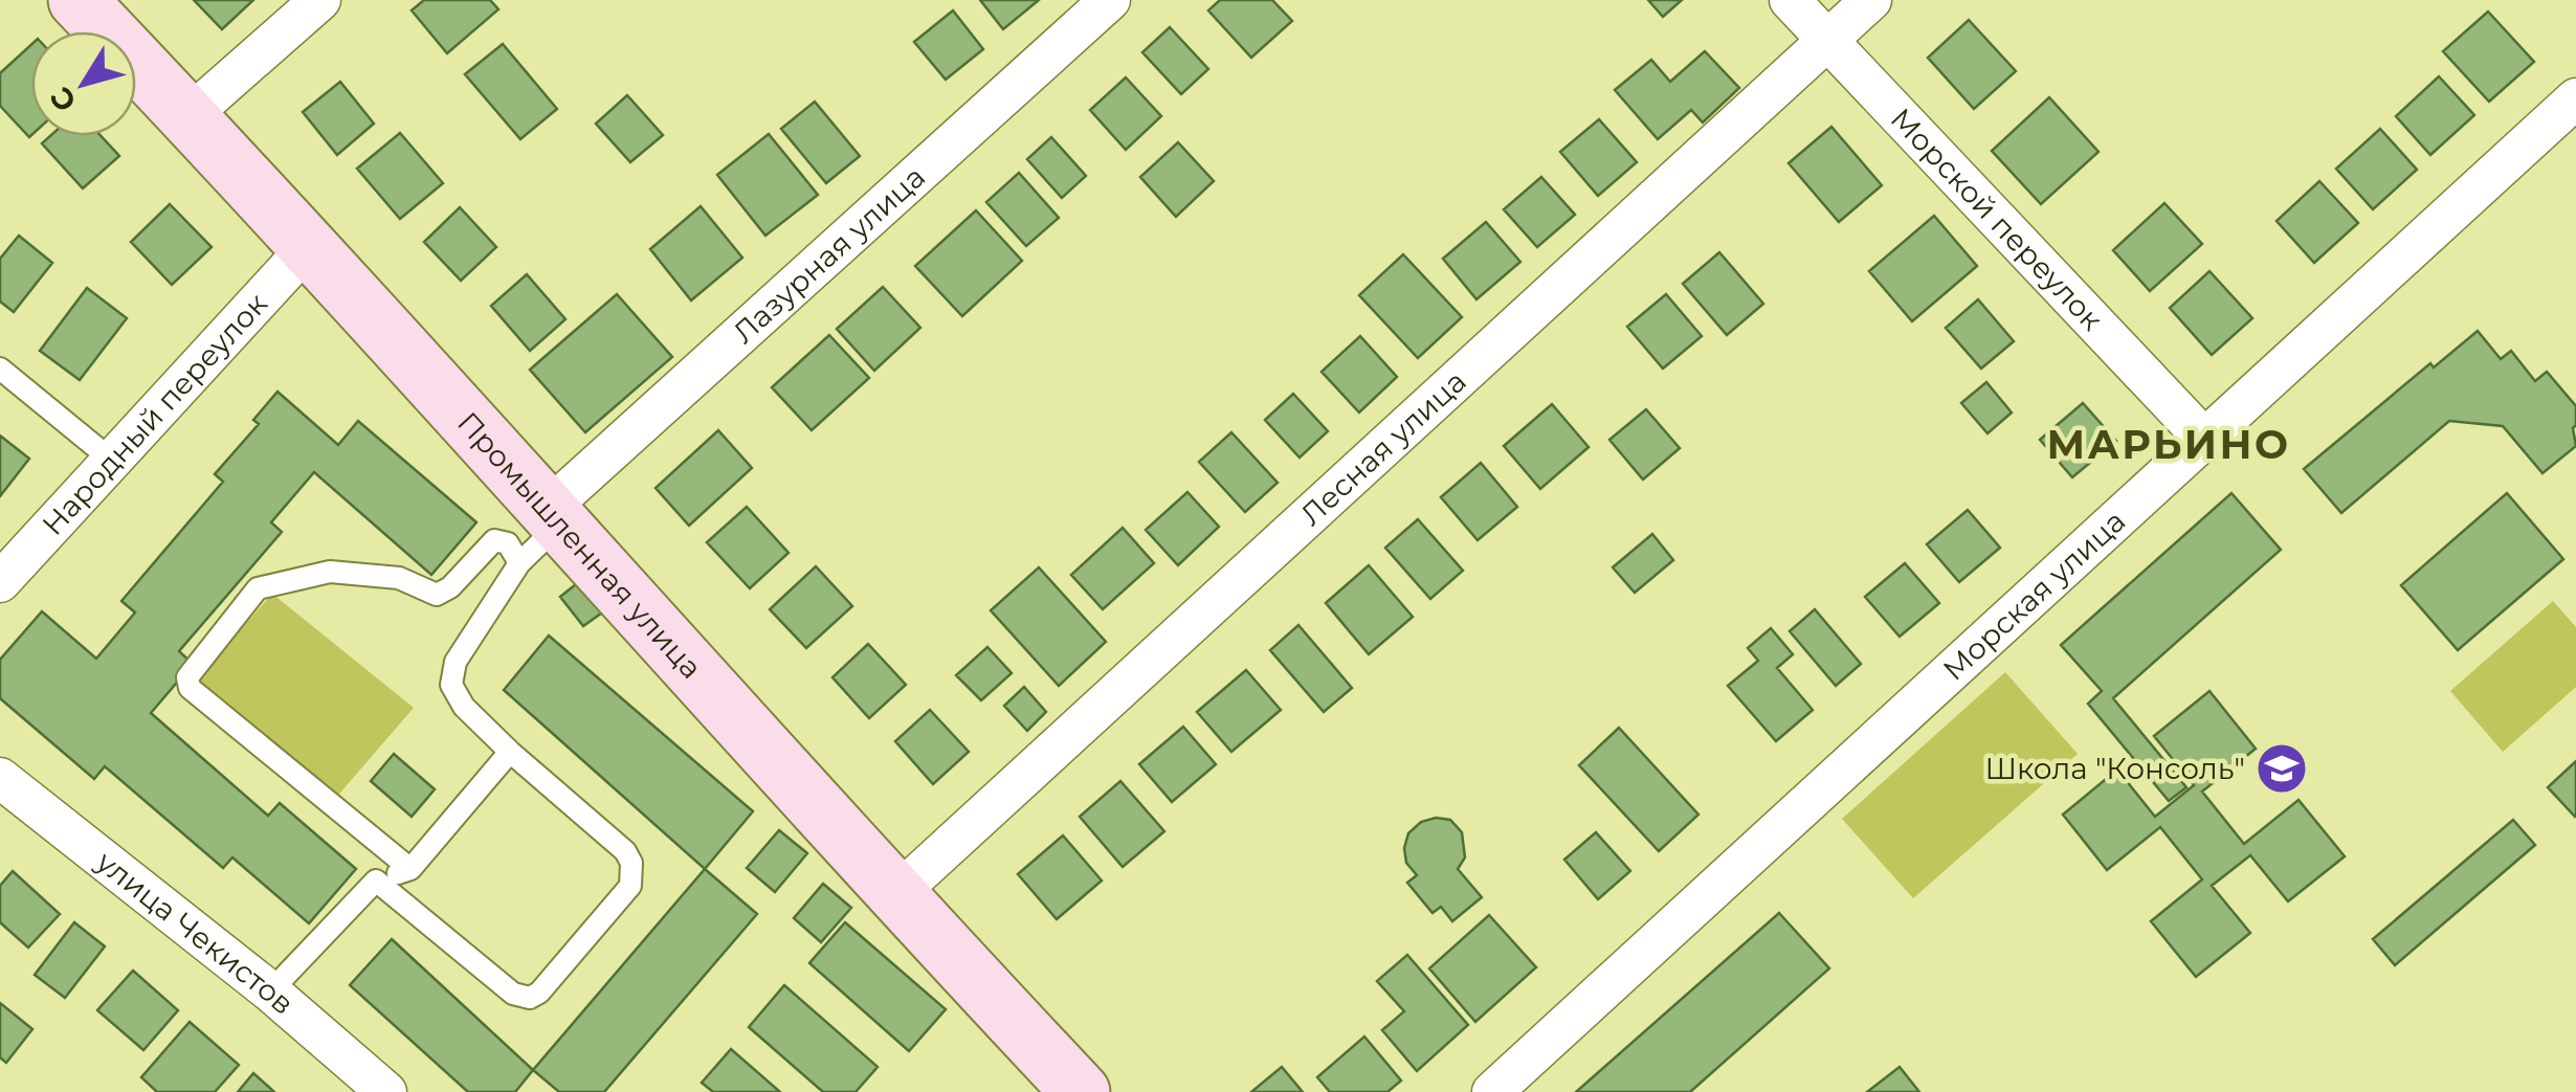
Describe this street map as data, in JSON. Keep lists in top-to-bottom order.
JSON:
{
  "streets": {
    "street": [
      "Морской переулок",
      "Лазурная улица",
      "Народный переулок",
      "Лесная улица",
      "Промышленная улица",
      "Морская улица",
      "улица Чекистов"
    ]
  },
  "crossings": [
    ["Морской переулок", "Лесная улица"],
    ["Морской переулок", "Морская улица"],
    ["Лазурная улица", "Промышленная улица"],
    ["Народный переулок", "Промышленная улица"],
    ["Лесная улица", "Промышленная улица"]
  ],
  "districts": ["МАРЬИНО"],
  "places": {
    "school or university": ["Школа \"Консоль\""]
  },
  "north": "bottom left"
}
